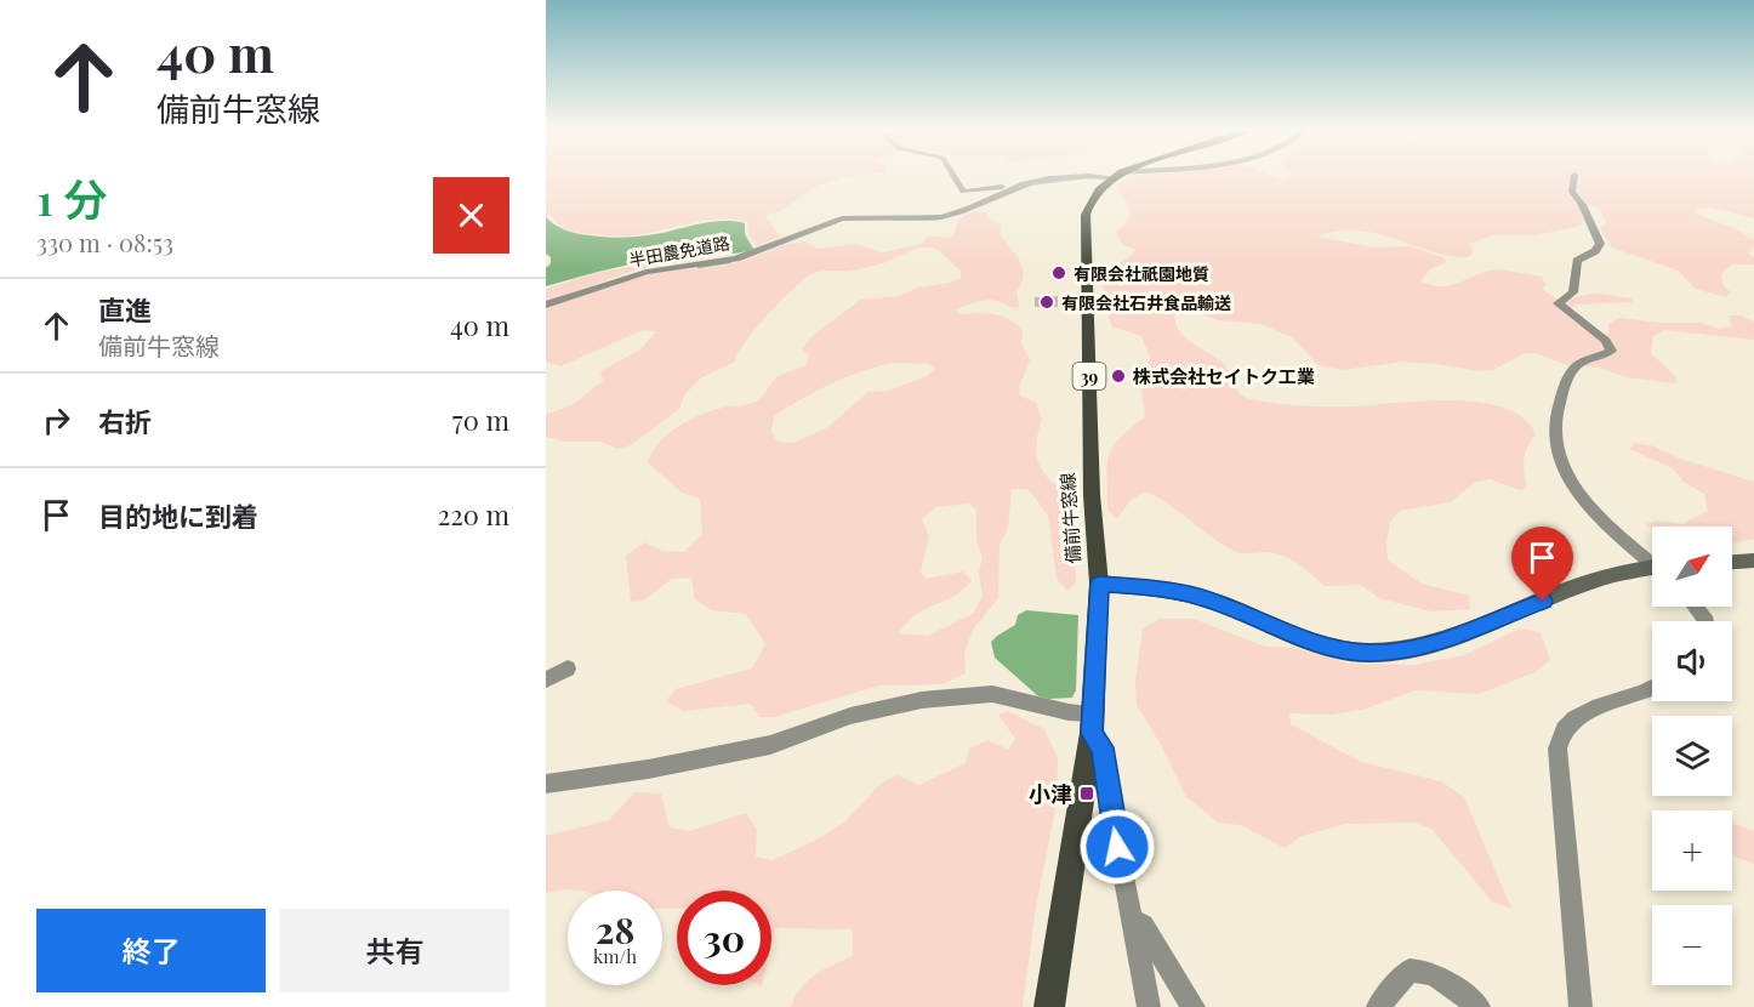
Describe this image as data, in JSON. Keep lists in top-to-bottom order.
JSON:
{
  "streets": {
    "main road": ["39", "備前牛窓線"],
    "street": ["半田農免道路"]
  },
  "places": {
    "other": ["有限会社祇園地質", "有限会社石井食品輸送", "株式会社セイトク工業"],
    "transit": ["小津"]
  },
  "north": "top right",
  "page": {
    "turn": ["40 m", "備前牛窓線"],
    "heading": ["1 分", "330 m · 08:53"],
    "list": [
      {
        "name": "直進",
        "note": "備前牛窓線",
        "value": "40 m"
      },
      {
        "name": "右折",
        "value": "70 m"
      },
      {
        "name": "目的地に到着",
        "value": "220 m"
      }
    ],
    "map_buttons": ["+", "−"],
    "speed": "28 km/h",
    "limit": "30",
    "buttons": ["終了", "共有"]
  }
}
